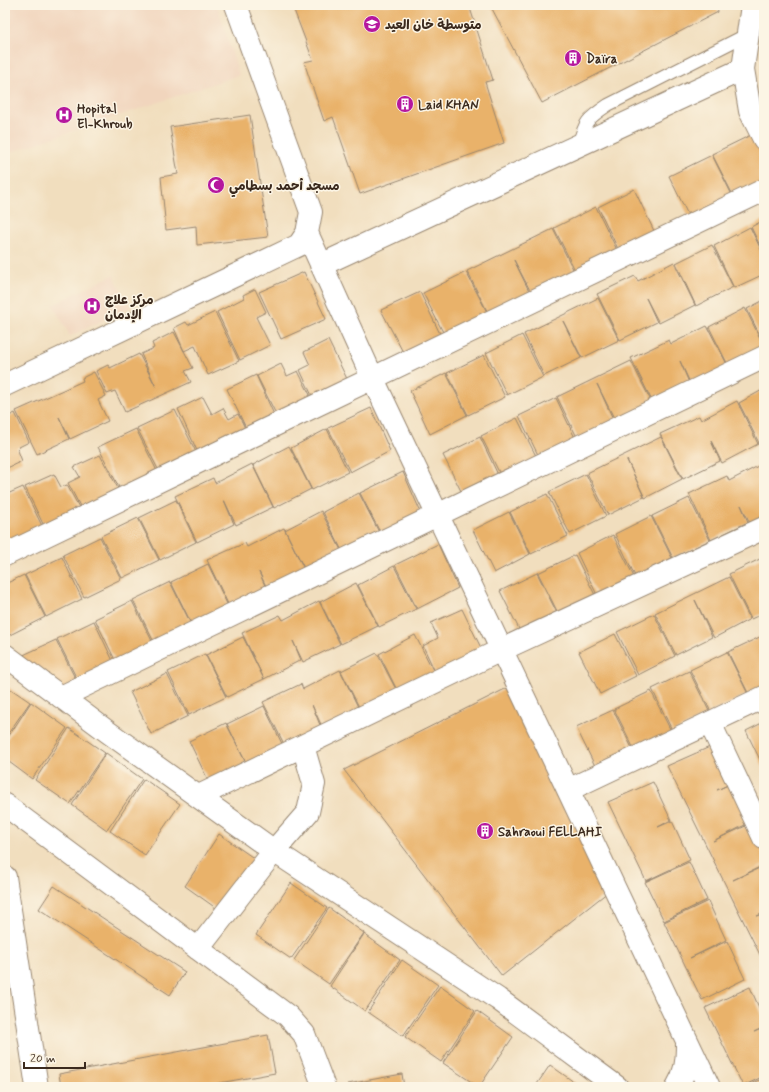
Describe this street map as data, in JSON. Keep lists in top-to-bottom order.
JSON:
{
  "places": {
    "school or university": ["متوسطة خان العيد"],
    "building": ["Daïra", "Laid KHAN", "Sahraoui FELLAHI"],
    "hospital": ["Hopital El-Khroub", "مركز علاج الإدمان"],
    "mosque": ["مسجد أحمد بسطامي"]
  },
  "scale_bar": "20 m"
}
